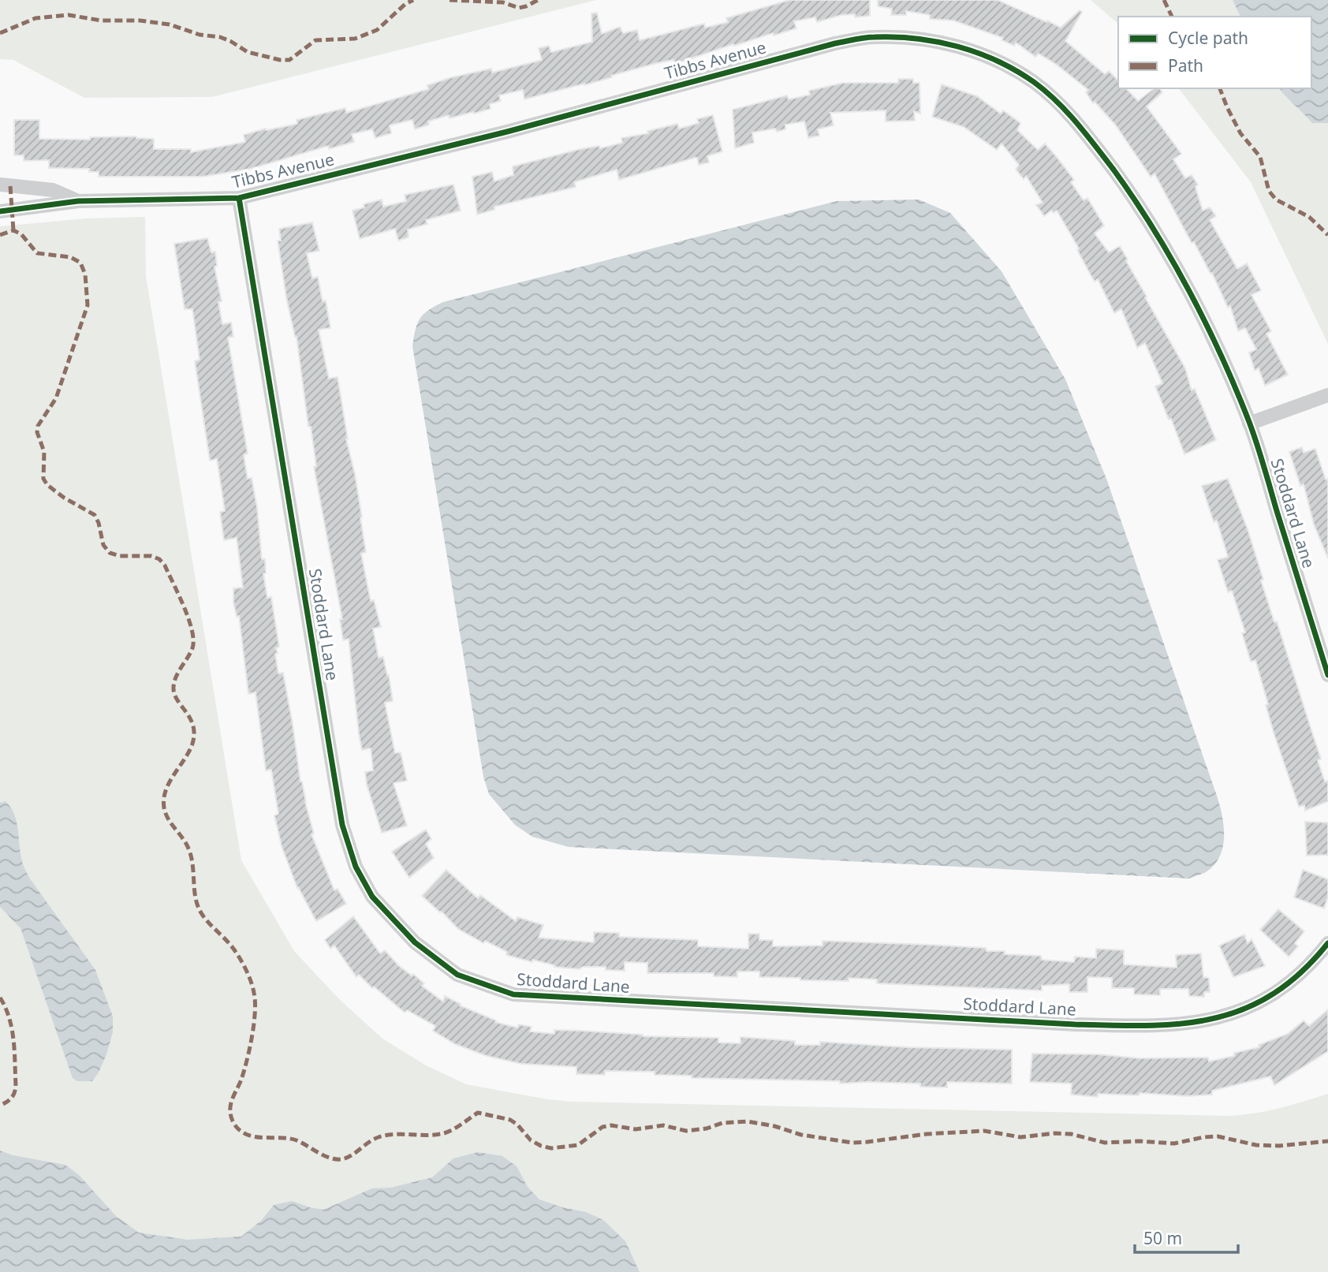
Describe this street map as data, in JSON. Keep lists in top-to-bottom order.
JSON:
{
  "streets": {
    "street": ["Tibbs Avenue", "Stoddard Lane"]
  },
  "crossings": [
    ["Tibbs Avenue", "Stoddard Lane"]
  ],
  "legend": ["Cycle path", "Path"],
  "scale_bar": "50 m"
}
